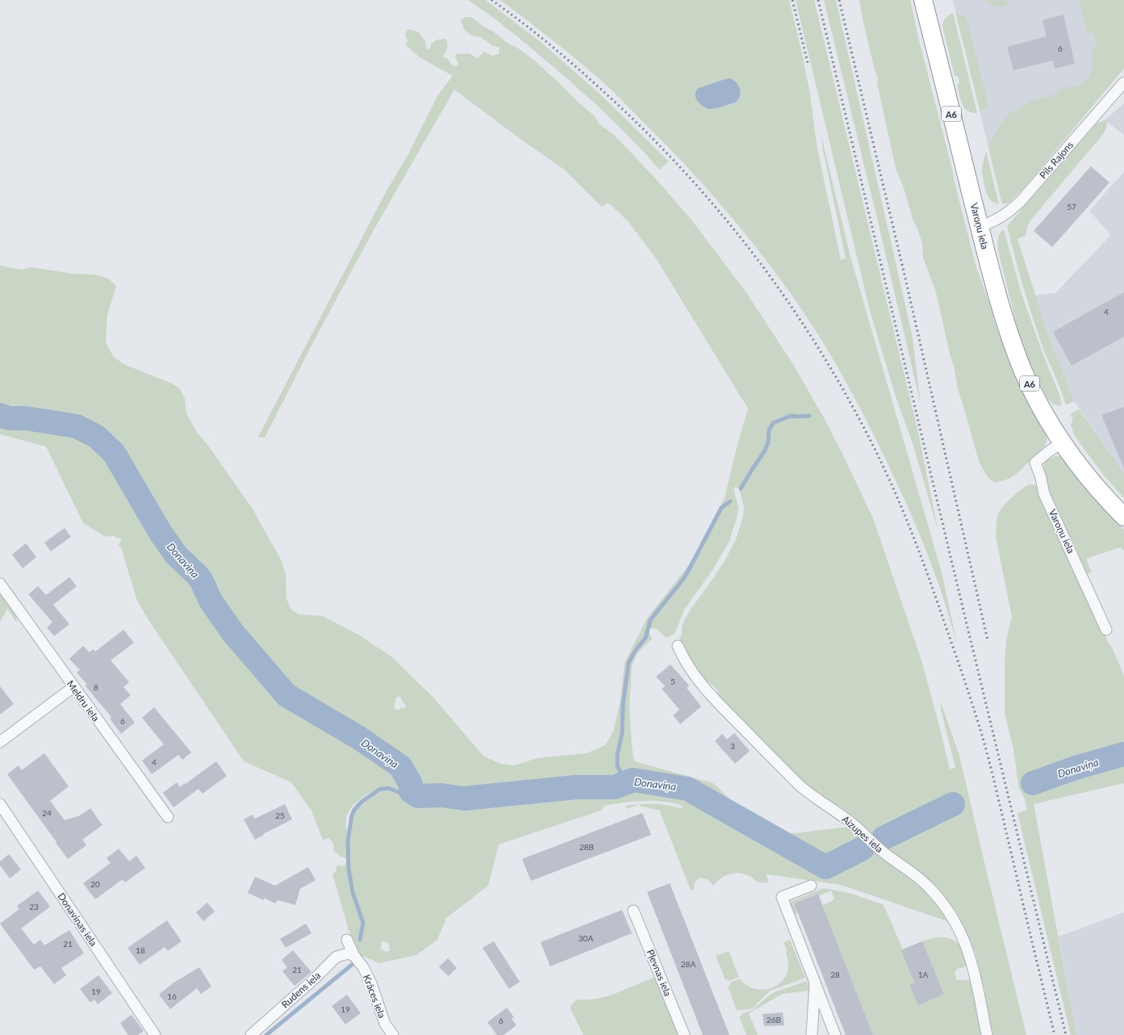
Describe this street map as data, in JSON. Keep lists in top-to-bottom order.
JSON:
{
  "streets": {
    "highway": ["A6", "Varoņu iela"],
    "street": [
      "Pils Rajons",
      "Meldru iela",
      "Aizupes iela",
      "Donaviņas iela",
      "Pļevnas iela",
      "Rudens iela",
      "Krāces iela"
    ]
  },
  "crossings": [
    ["Pils Rajons", "Varoņu iela"],
    ["Rudens iela", "Krāces iela"]
  ],
  "water": ["Donaviņa"],
  "house_numbers": [
    "6",
    "57",
    "4",
    "5",
    "8",
    "6",
    "3",
    "4",
    "24",
    "25",
    "28B",
    "20",
    "23",
    "30A",
    "21",
    "18",
    "28A",
    "21",
    "28",
    "1A",
    "19",
    "16",
    "19",
    "26B",
    "6"
  ]
}
